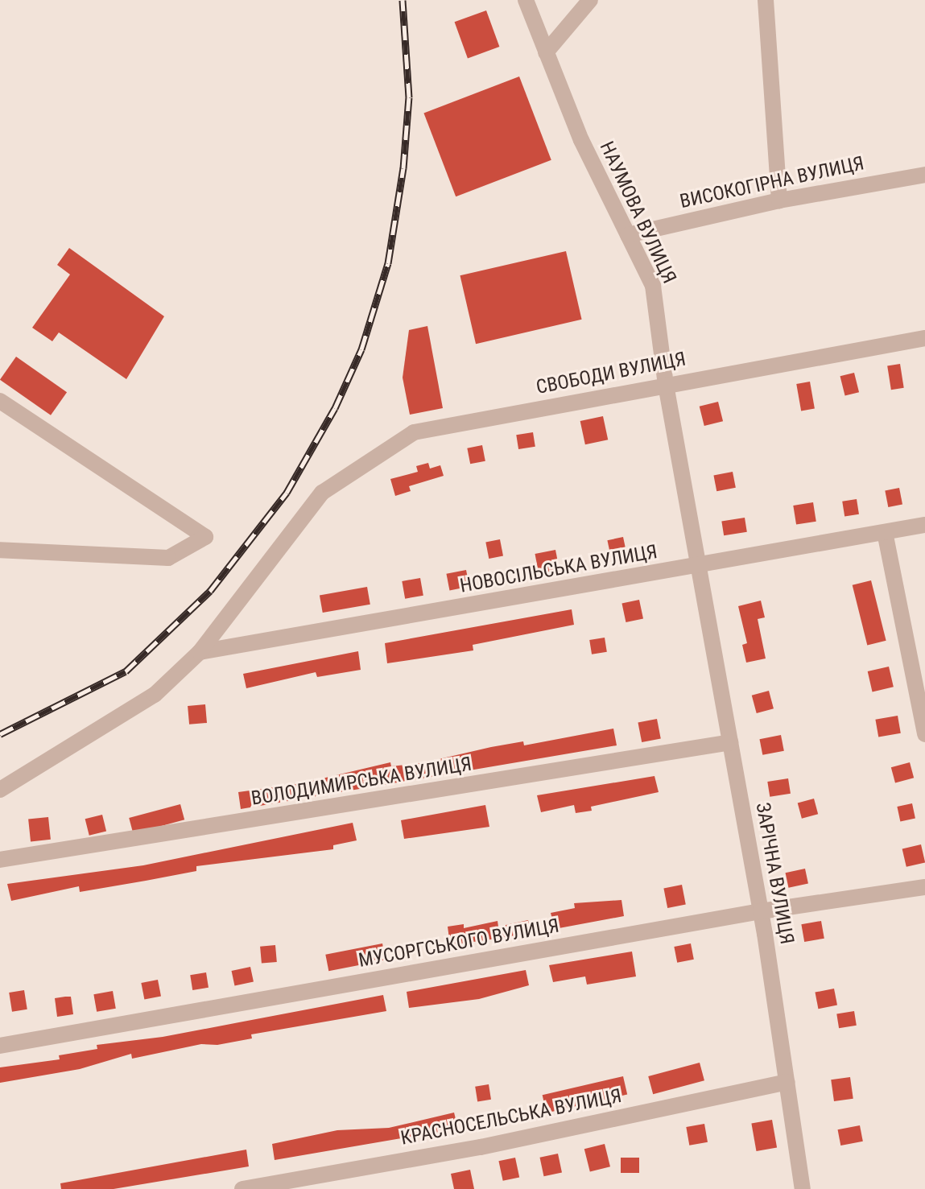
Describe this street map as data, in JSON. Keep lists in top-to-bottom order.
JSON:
{
  "streets": {
    "street": [
      "ВИСОКОГІРНА ВУЛИЦЯ",
      "НАУМОВА ВУЛИЦЯ",
      "СВОБОДИ ВУЛИЦЯ",
      "НОВОСІЛЬСЬКА ВУЛИЦЯ",
      "ВОЛОДИМИРСЬКА ВУЛИЦЯ",
      "ЗАРІЧНА ВУЛИЦЯ",
      "МУСОРГСЬКОГО ВУЛИЦЯ",
      "КРАСНОСЕЛЬСЬКА ВУЛИЦЯ"
    ]
  },
  "crossings": [
    ["ВИСОКОГІРНА ВУЛИЦЯ", "НАУМОВА ВУЛИЦЯ"],
    ["НАУМОВА ВУЛИЦЯ", "СВОБОДИ ВУЛИЦЯ"],
    ["НАУМОВА ВУЛИЦЯ", "НОВОСІЛЬСЬКА ВУЛИЦЯ"],
    ["НАУМОВА ВУЛИЦЯ", "ЗАРІЧНА ВУЛИЦЯ"],
    ["СВОБОДИ ВУЛИЦЯ", "НОВОСІЛЬСЬКА ВУЛИЦЯ"],
    ["НОВОСІЛЬСЬКА ВУЛИЦЯ", "ЗАРІЧНА ВУЛИЦЯ"],
    ["ВОЛОДИМИРСЬКА ВУЛИЦЯ", "ЗАРІЧНА ВУЛИЦЯ"],
    ["ЗАРІЧНА ВУЛИЦЯ", "МУСОРГСЬКОГО ВУЛИЦЯ"],
    ["ЗАРІЧНА ВУЛИЦЯ", "КРАСНОСЕЛЬСЬКА ВУЛИЦЯ"]
  ]
}
